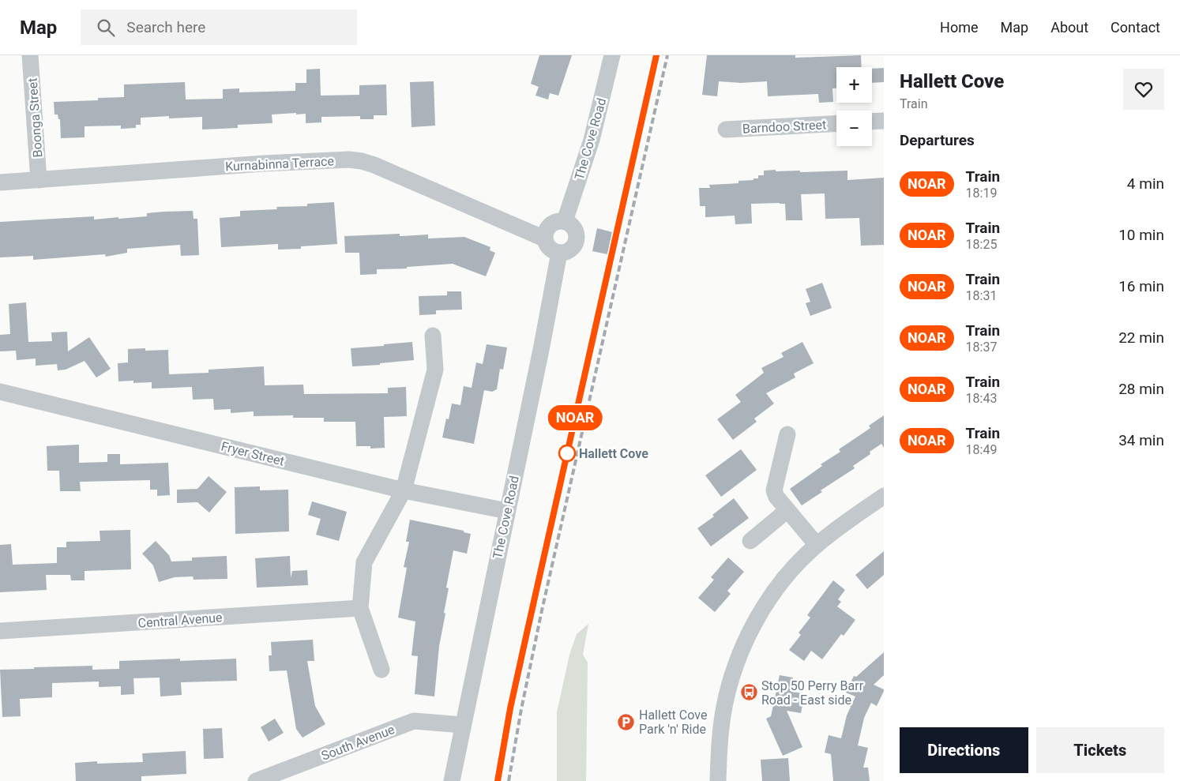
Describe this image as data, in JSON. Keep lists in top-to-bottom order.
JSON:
{
  "streets": {
    "street": [
      "Boonga Street",
      "Barndoo Street",
      "The Cove Road",
      "Kurnabinna Terrace",
      "Fryer Street",
      "Central Avenue",
      "South Avenue"
    ]
  },
  "crossings": [
    ["Boonga Street", "Kurnabinna Terrace"],
    ["The Cove Road", "Kurnabinna Terrace"],
    ["The Cove Road", "Fryer Street"],
    ["The Cove Road", "South Avenue"]
  ],
  "places": {
    "other": ["Hallett Cove"],
    "bus stop": ["Stop 50 Perry Barr Road - East side"],
    "parking": ["Hallett Cove Park 'n' Ride"]
  },
  "page": {
    "header": "Map",
    "search": "Search here",
    "nav": [
      "Home",
      "Map",
      "About",
      "Contact"
    ],
    "on_map": "NOAR",
    "heading": [
      ["Hallett Cove", "Train"],
      "Departures"
    ],
    "map_buttons": ["+", "−"],
    "list": [
      {
        "mark": "NOAR",
        "name": "Train",
        "note": "18:19",
        "value": "4 min"
      },
      {
        "mark": "NOAR",
        "name": "Train",
        "note": "18:25",
        "value": "10 min"
      },
      {
        "mark": "NOAR",
        "name": "Train",
        "note": "18:31",
        "value": "16 min"
      },
      {
        "mark": "NOAR",
        "name": "Train",
        "note": "18:37",
        "value": "22 min"
      },
      {
        "mark": "NOAR",
        "name": "Train",
        "note": "18:43",
        "value": "28 min"
      },
      {
        "mark": "NOAR",
        "name": "Train",
        "note": "18:49",
        "value": "34 min"
      }
    ],
    "buttons": ["Directions", "Tickets"]
  }
}
